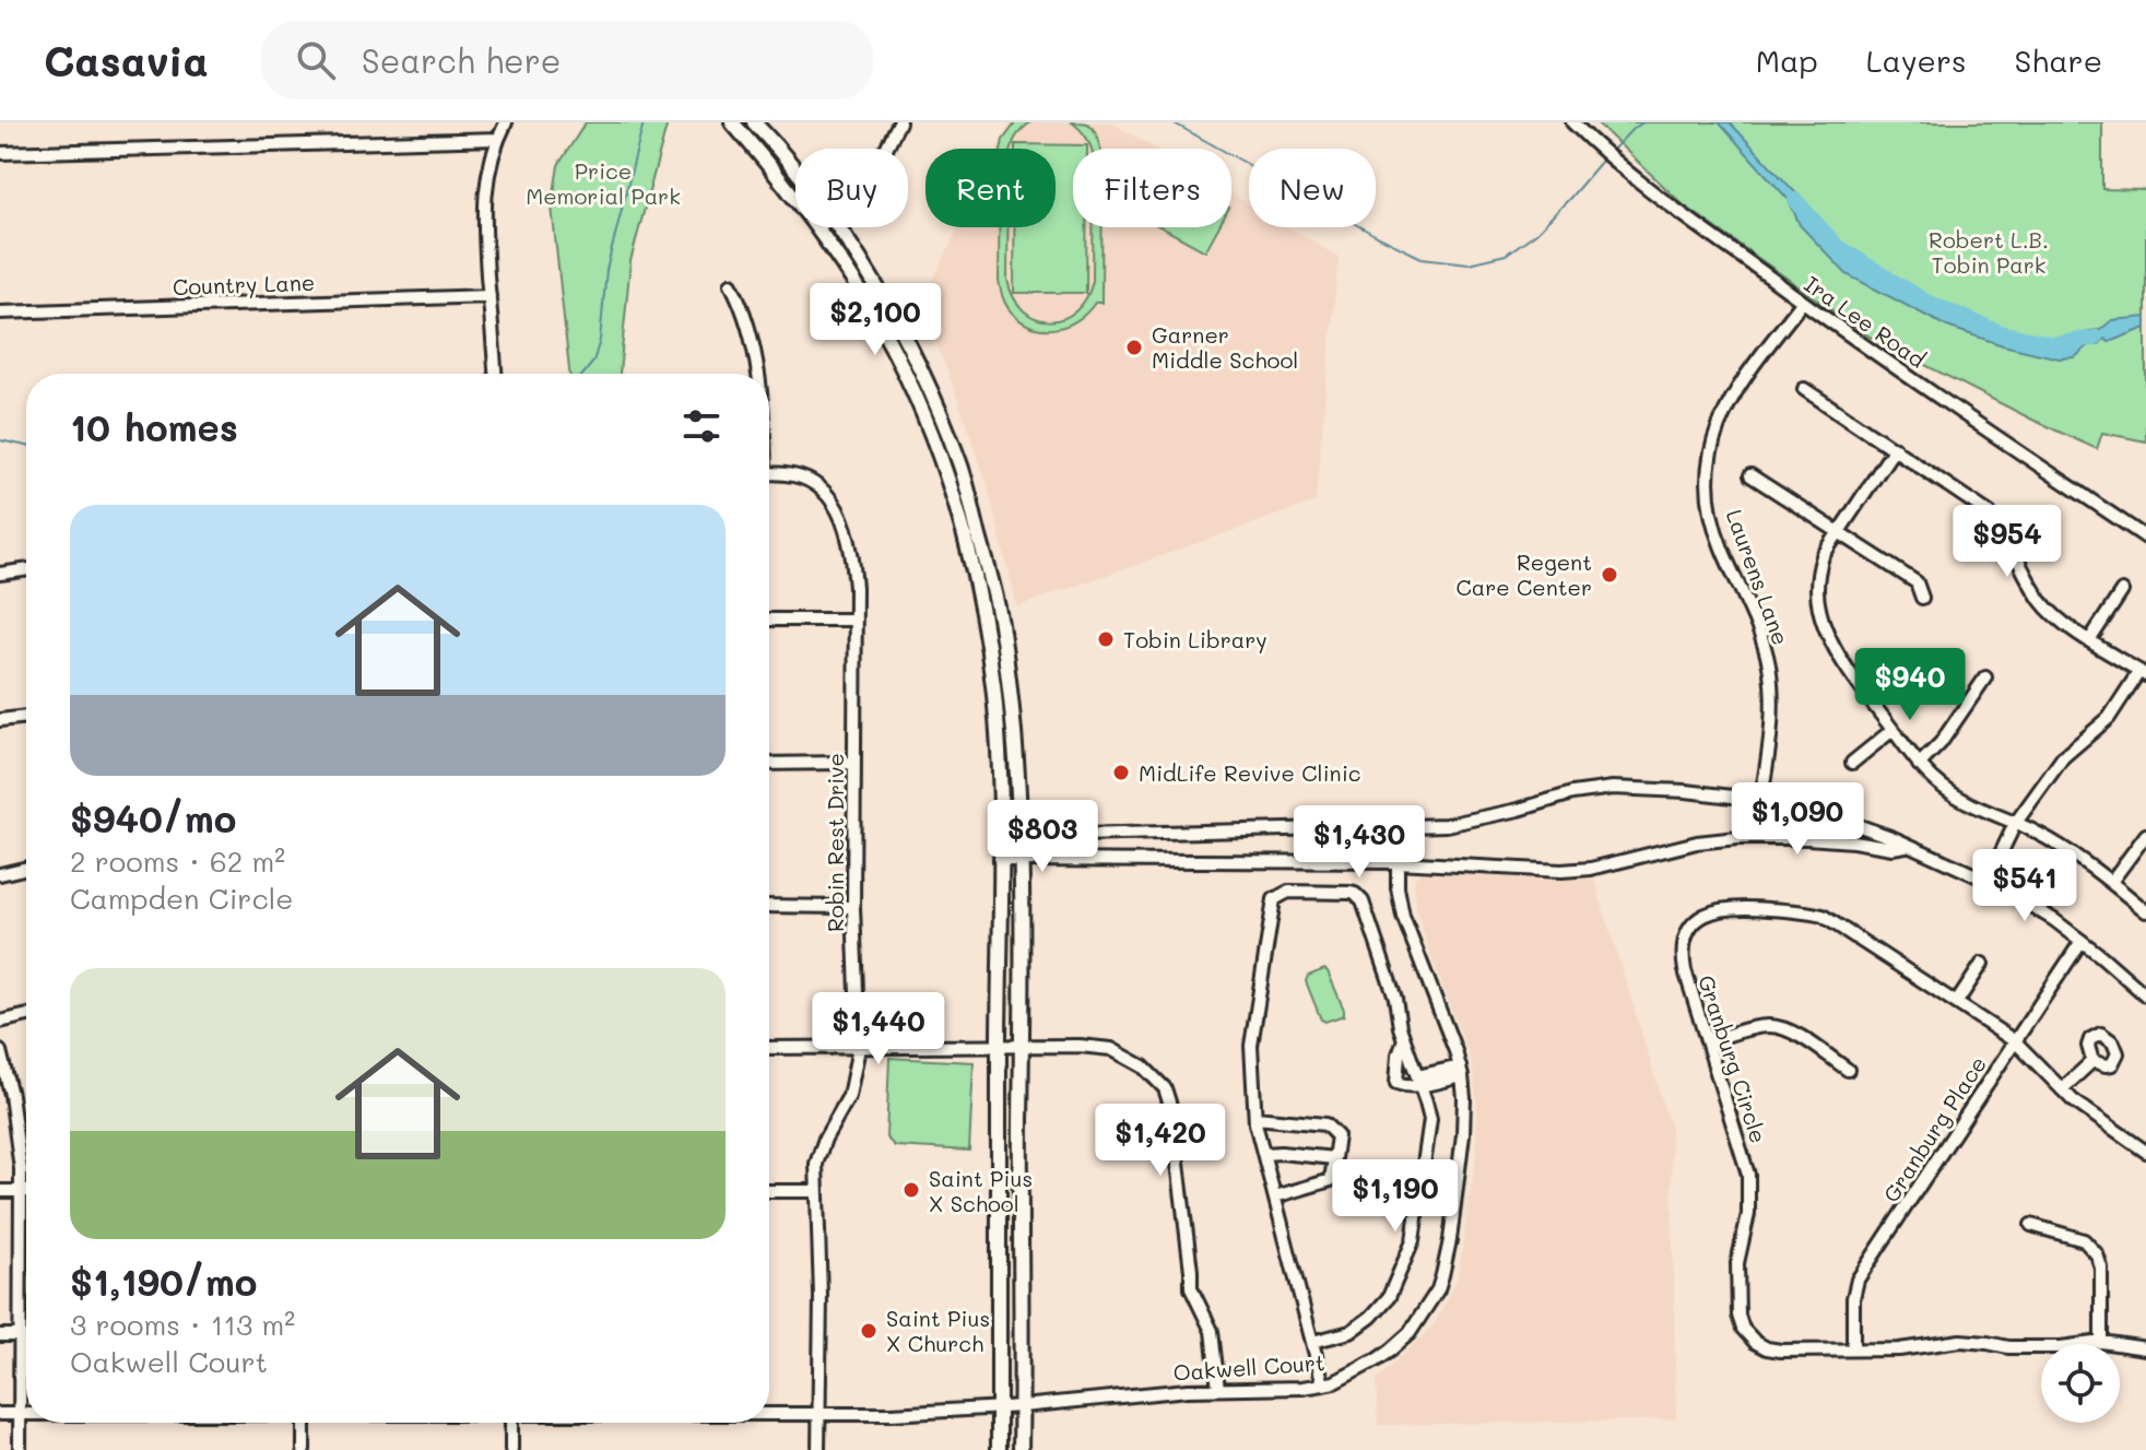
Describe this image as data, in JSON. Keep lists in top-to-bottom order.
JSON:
{
  "streets": {
    "street": [
      "Country Lane",
      "Ira Lee Road",
      "Laurens Lane",
      "Robin Rest Drive",
      "Granburg Circle",
      "Granburg Place",
      "Oakwell Court"
    ]
  },
  "crossings": [
    ["Ira Lee Road", "Laurens Lane"],
    ["Robin Rest Drive", "Oakwell Court"],
    ["Granburg Circle", "Granburg Place"]
  ],
  "parks": ["Price Memorial Park", "Robert L.B. Tobin Park"],
  "places": [
    "Garner Middle School",
    "Regent Care Center",
    "Tobin Library",
    "MidLife Revive Clinic",
    "Saint Pius X School",
    "Saint Pius X Church"
  ],
  "page": {
    "header": "Casavia",
    "search": "Search here",
    "nav": ["Map", "Layers", "Share"],
    "chip": [
      "Buy",
      "Rent",
      "Filters",
      "New"
    ],
    "price": [
      "$2,100",
      "$954",
      "$940",
      "$1,090",
      "$803",
      "$1,430",
      "$541",
      "$1,440",
      "$1,420",
      "$1,190"
    ],
    "heading": "10 homes",
    "list": [
      {
        "name": "$940/mo",
        "note": "2 rooms · 62 m² · Campden Circle"
      },
      {
        "name": "$1,190/mo",
        "note": "3 rooms · 113 m² · Oakwell Court"
      }
    ]
  }
}
